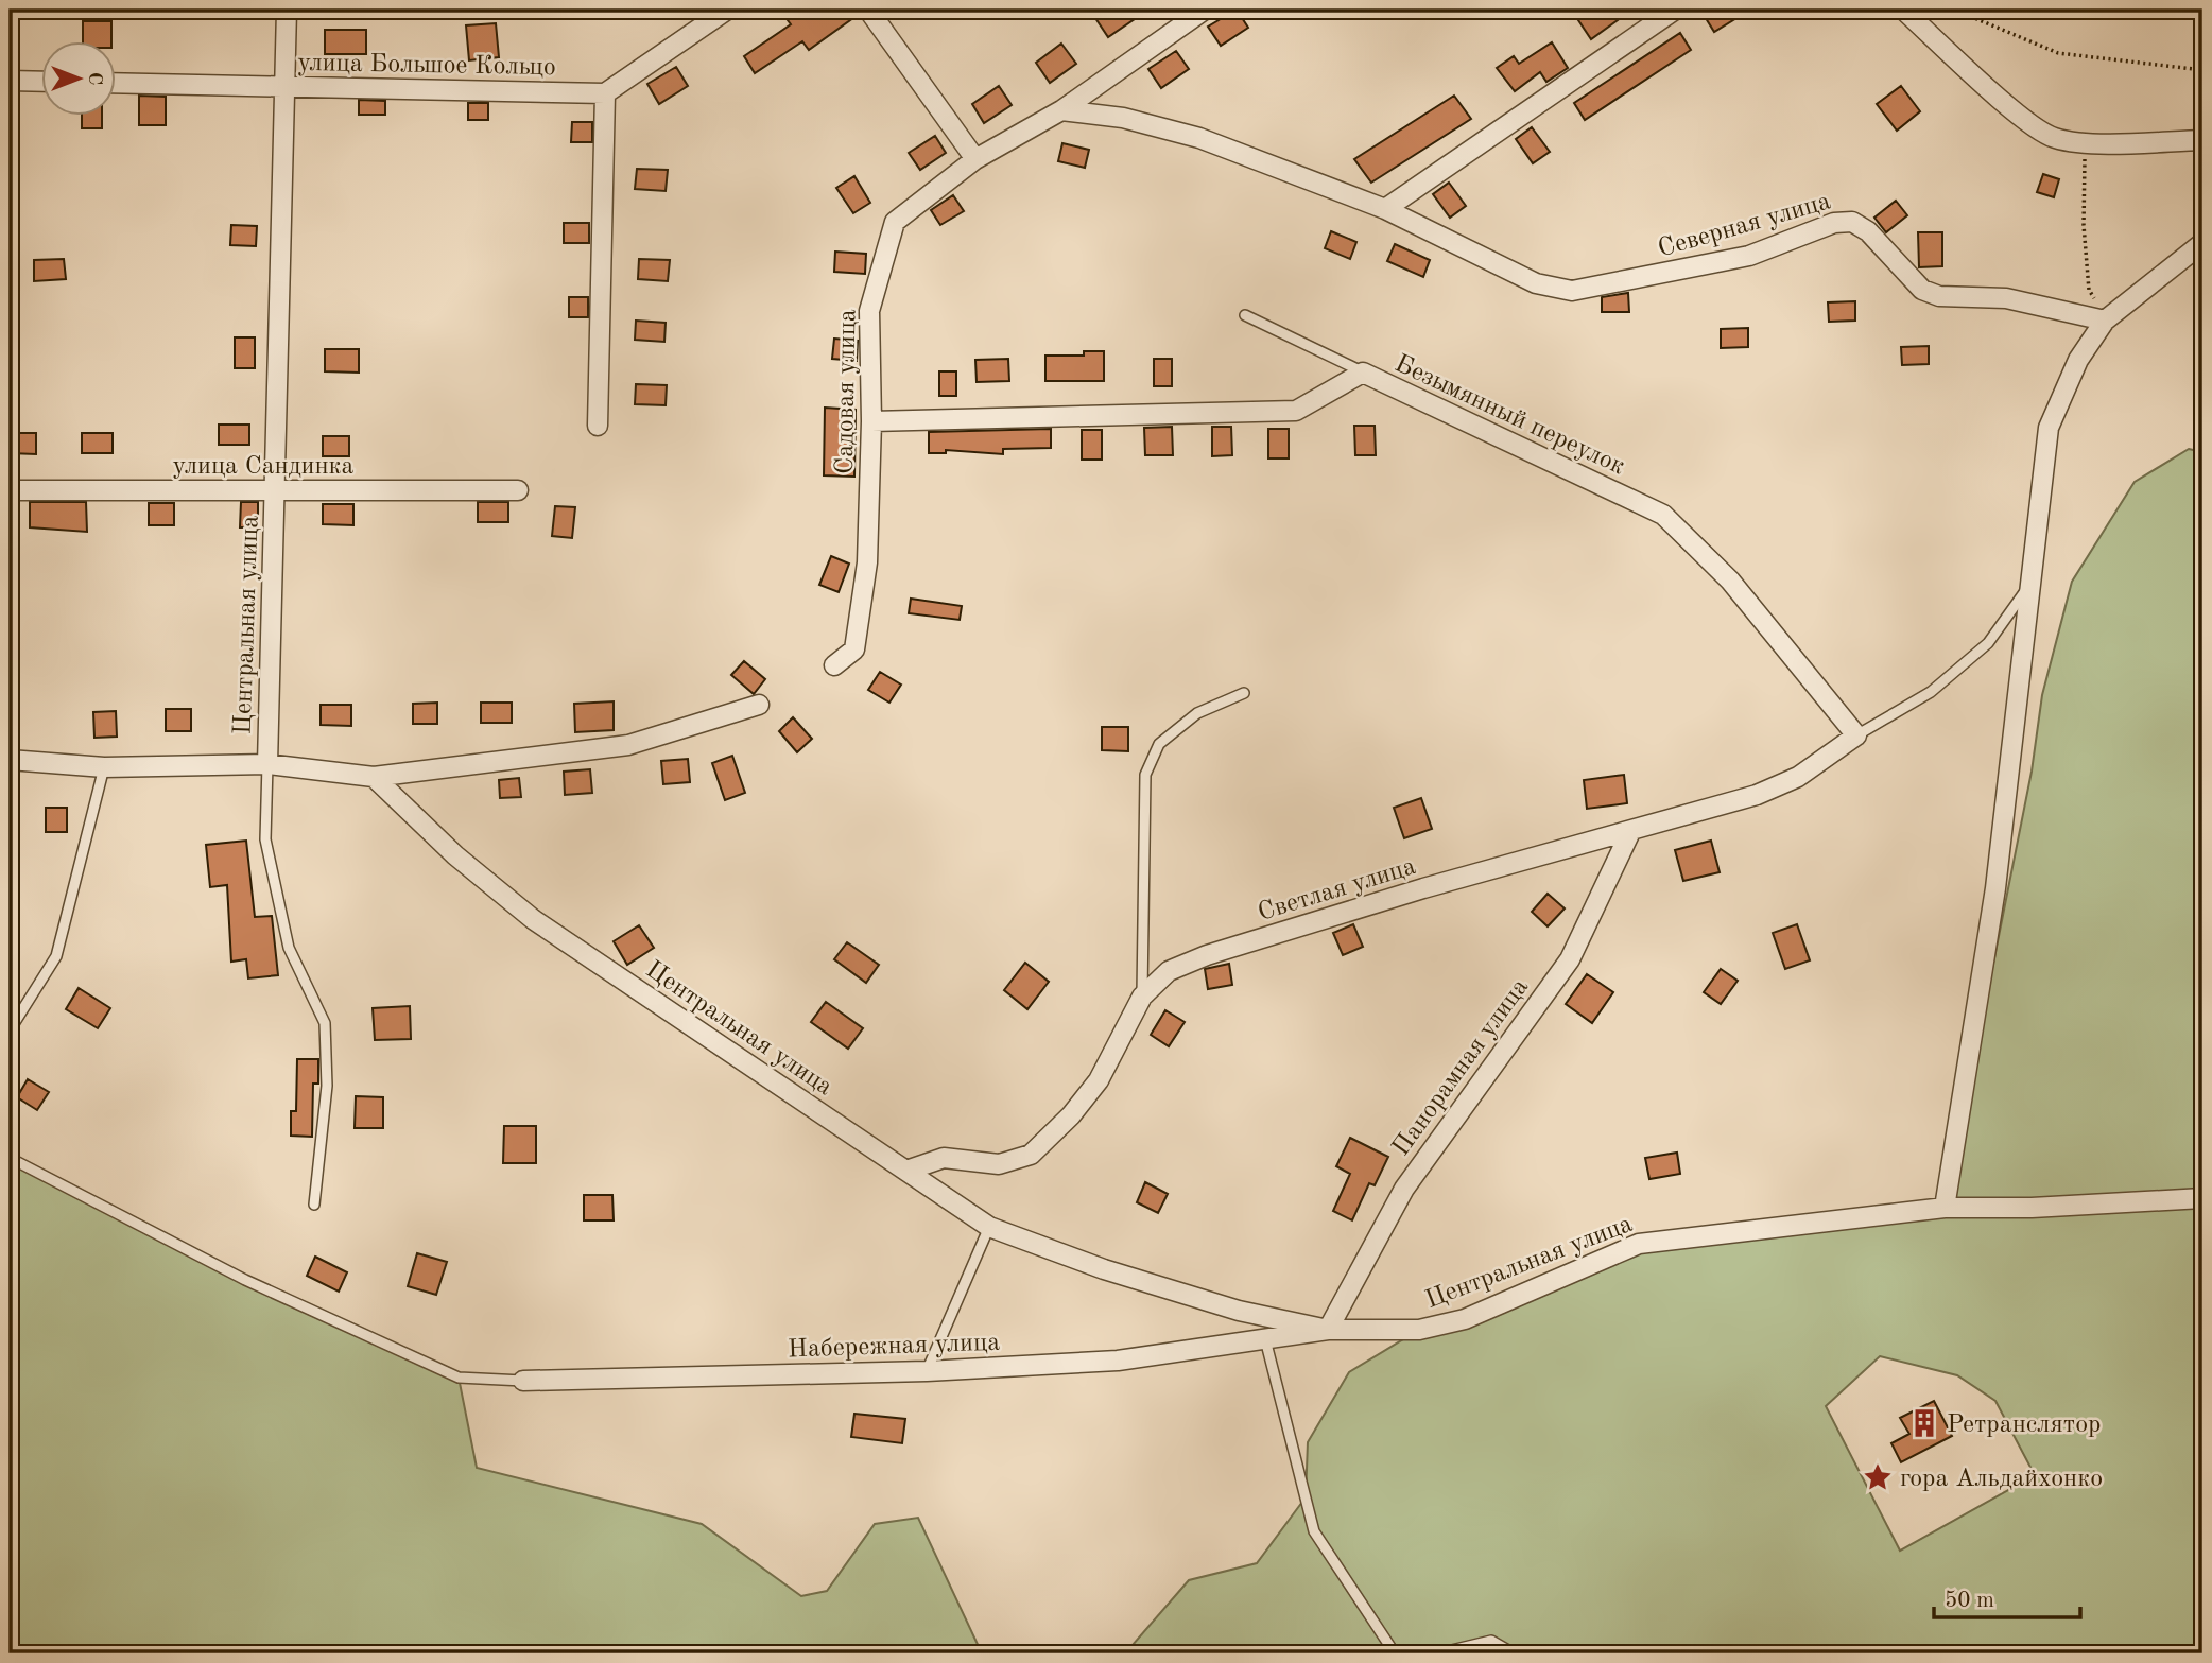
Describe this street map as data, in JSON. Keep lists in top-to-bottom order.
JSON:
{
  "streets": {
    "street": [
      "улица Большое Кольцо",
      "Северная улица",
      "Садовая улица",
      "Безымянный переулок",
      "улица Сандинка",
      "Центральная улица",
      "Светлая улица",
      "Панорамная улица",
      "Набережная улица"
    ]
  },
  "crossings": [
    ["улица Большое Кольцо", "Центральная улица"],
    ["Северная улица", "Садовая улица"],
    ["Садовая улица", "Безымянный переулок"],
    ["Безымянный переулок", "Светлая улица"],
    ["улица Сандинка", "Центральная улица"],
    ["Центральная улица", "Светлая улица"],
    ["Центральная улица", "Панорамная улица"],
    ["Центральная улица", "Набережная улица"],
    ["Светлая улица", "Панорамная улица"],
    ["Панорамная улица", "Набережная улица"]
  ],
  "places": {
    "building": ["Ретранслятор"],
    "place": ["гора Альдайхонко"]
  },
  "scale_bar": "50 m",
  "north": "right"
}
